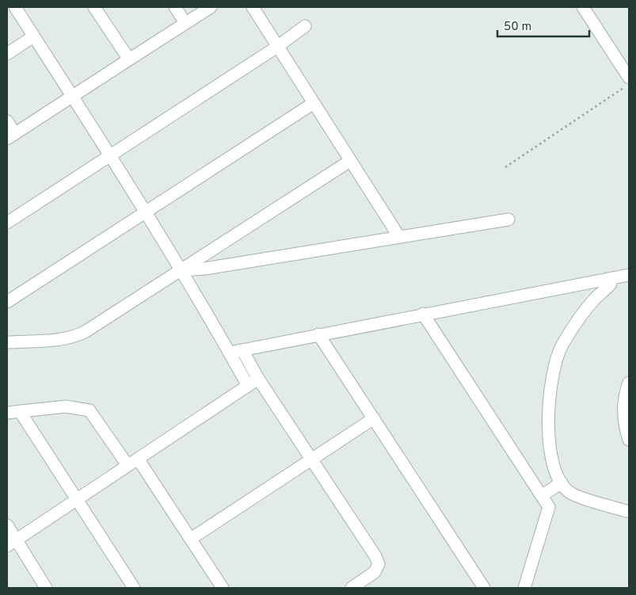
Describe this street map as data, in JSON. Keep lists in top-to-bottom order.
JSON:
{
  "scale_bar": "50 m"
}
